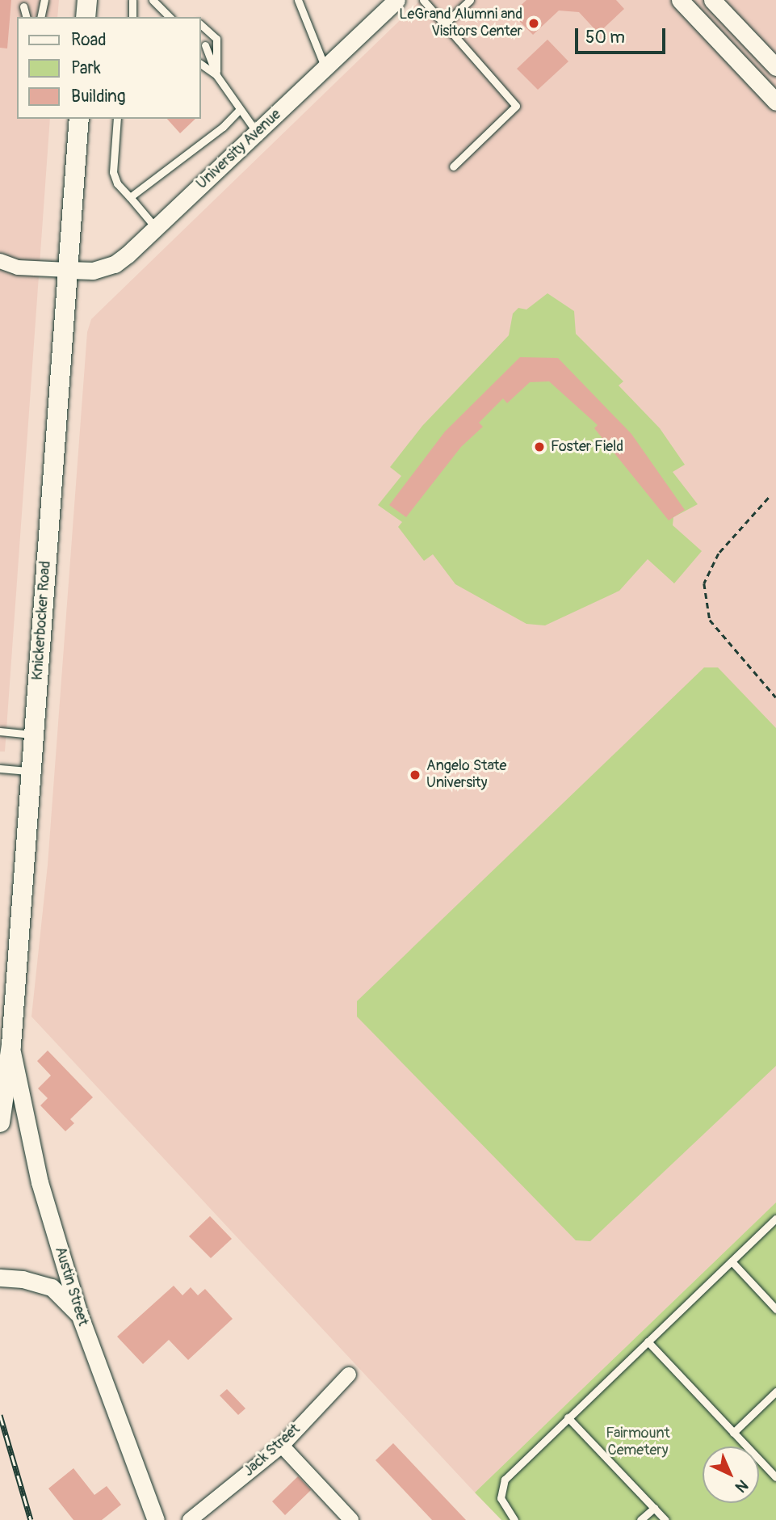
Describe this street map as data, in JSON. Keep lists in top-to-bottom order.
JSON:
{
  "streets": {
    "main road": ["Knickerbocker Road"],
    "street": ["University Avenue", "Austin Street", "Jack Street"]
  },
  "crossings": [
    ["University Avenue", "Knickerbocker Road"],
    ["Knickerbocker Road", "Austin Street"]
  ],
  "parks": ["Fairmount Cemetery"],
  "places": ["LeGrand Alumni and Visitors Center", "Foster Field", "Angelo State University"],
  "legend": ["Road", "Park", "Building"],
  "scale_bar": "50 m",
  "north": "bottom right"
}
